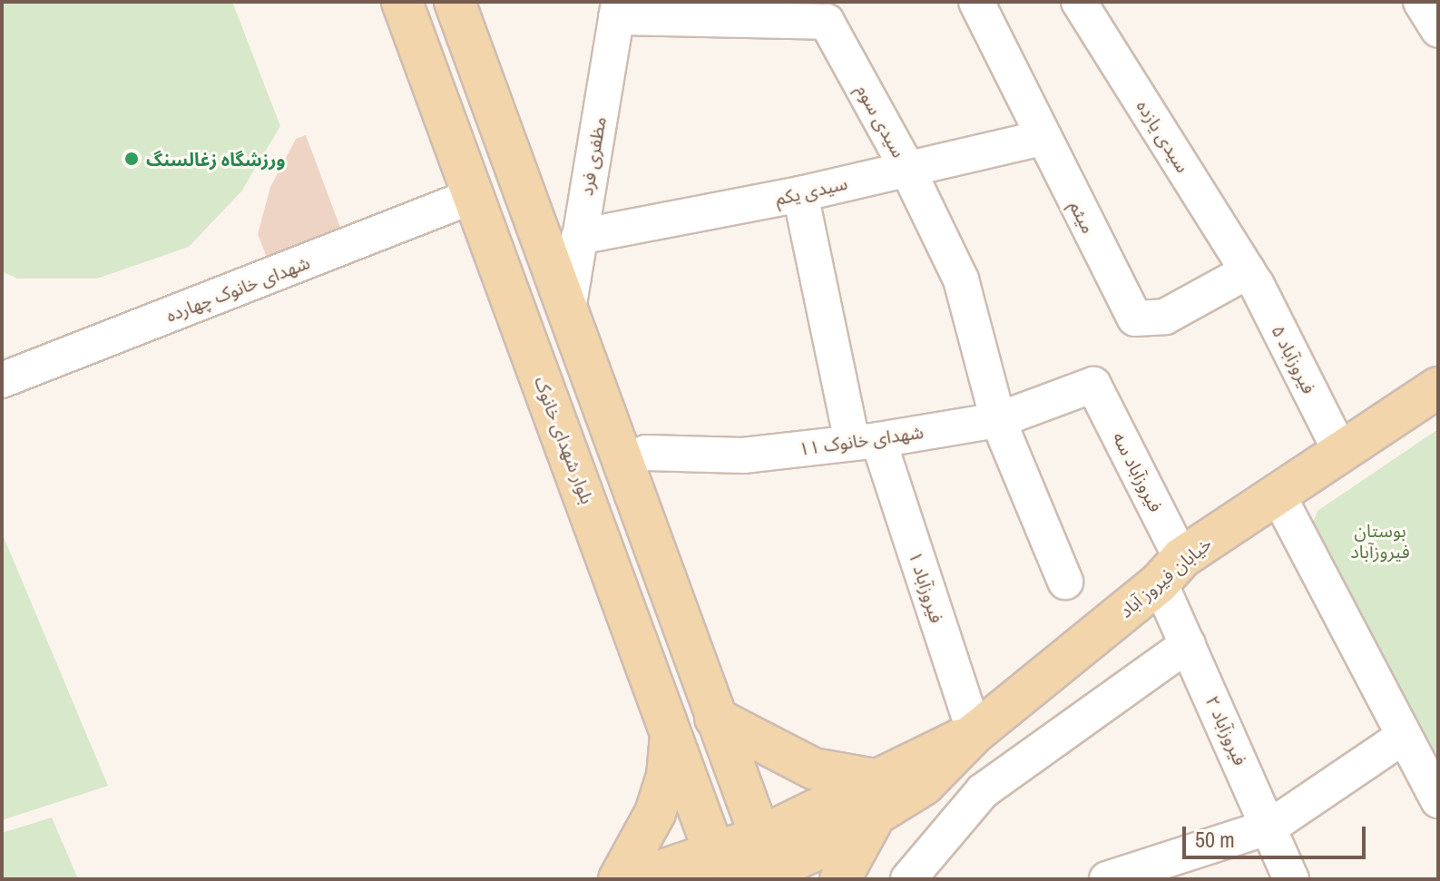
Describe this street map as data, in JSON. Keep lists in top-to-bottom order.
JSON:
{
  "streets": {
    "main road": ["بلوار شهدای خانوک", "خیابان فیروز آباد"],
    "street": [
      "سیدی سوم",
      "سیدی یازده",
      "مظفری فرد",
      "سیدی یکم",
      "میثم",
      "شهدای خانوک چهارده",
      "فیروزآباد ۵",
      "شهدای خانوک ۱۱",
      "فیروزآباد سه",
      "فیروزآباد ۱",
      "فیروزآباد ۲"
    ]
  },
  "crossings": [
    ["سیدی سوم", "مظفری فرد"],
    ["سیدی سوم", "سیدی یکم"],
    ["سیدی سوم", "شهدای خانوک ۱۱"],
    ["سیدی یازده", "میثم"],
    ["سیدی یازده", "فیروزآباد ۵"],
    ["مظفری فرد", "سیدی یکم"],
    ["سیدی یکم", "میثم"],
    ["سیدی یکم", "فیروزآباد ۱"],
    ["میثم", "فیروزآباد ۵"],
    ["شهدای خانوک چهارده", "بلوار شهدای خانوک"],
    ["فیروزآباد ۵", "خیابان فیروز آباد"],
    ["بلوار شهدای خانوک", "خیابان فیروز آباد"],
    ["شهدای خانوک ۱۱", "فیروزآباد سه"],
    ["شهدای خانوک ۱۱", "فیروزآباد ۱"],
    ["فیروزآباد سه", "خیابان فیروز آباد"],
    ["فیروزآباد سه", "فیروزآباد ۲"],
    ["خیابان فیروز آباد", "فیروزآباد ۱"],
    ["خیابان فیروز آباد", "فیروزآباد ۲"]
  ],
  "parks": ["بوستان فیروزآباد"],
  "places": ["ورزشگاه زغالسنگ"],
  "scale_bar": "50 m"
}
